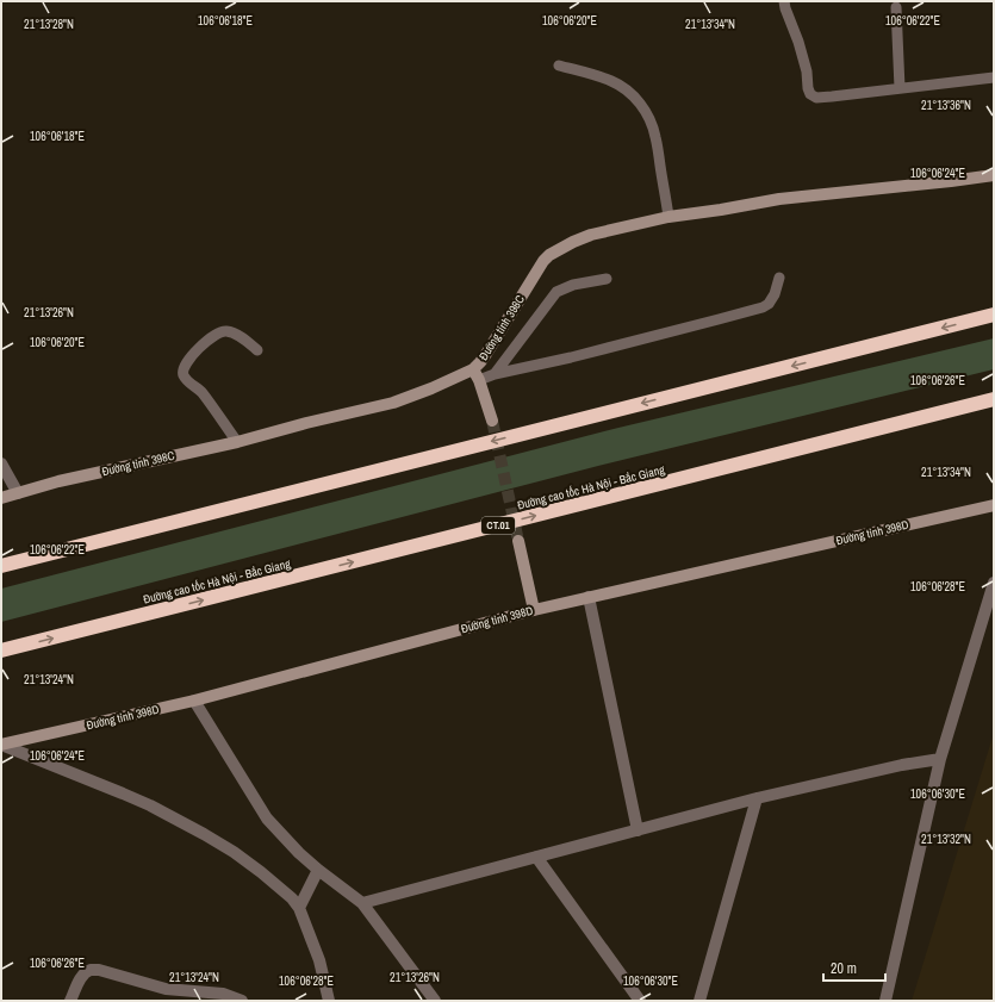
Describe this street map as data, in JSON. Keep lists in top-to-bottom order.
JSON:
{
  "streets": {
    "highway": ["Đường cao tốc Hà Nội - Bắc Giang", "CT.01"],
    "main road": ["Đường tỉnh 398C", "Đường tỉnh 398D"]
  },
  "scale_bar": "20 m",
  "coordinates": [
    "106°06'18\"E",
    "106°06'20\"E",
    "106°06'22\"E",
    "21°13'28\"N",
    "21°13'34\"N",
    "21°13'36\"N",
    "106°06'24\"E",
    "21°13'26\"N",
    "106°06'26\"E",
    "106°06'28\"E",
    "21°13'24\"N",
    "106°06'30\"E",
    "21°13'32\"N"
  ]
}
